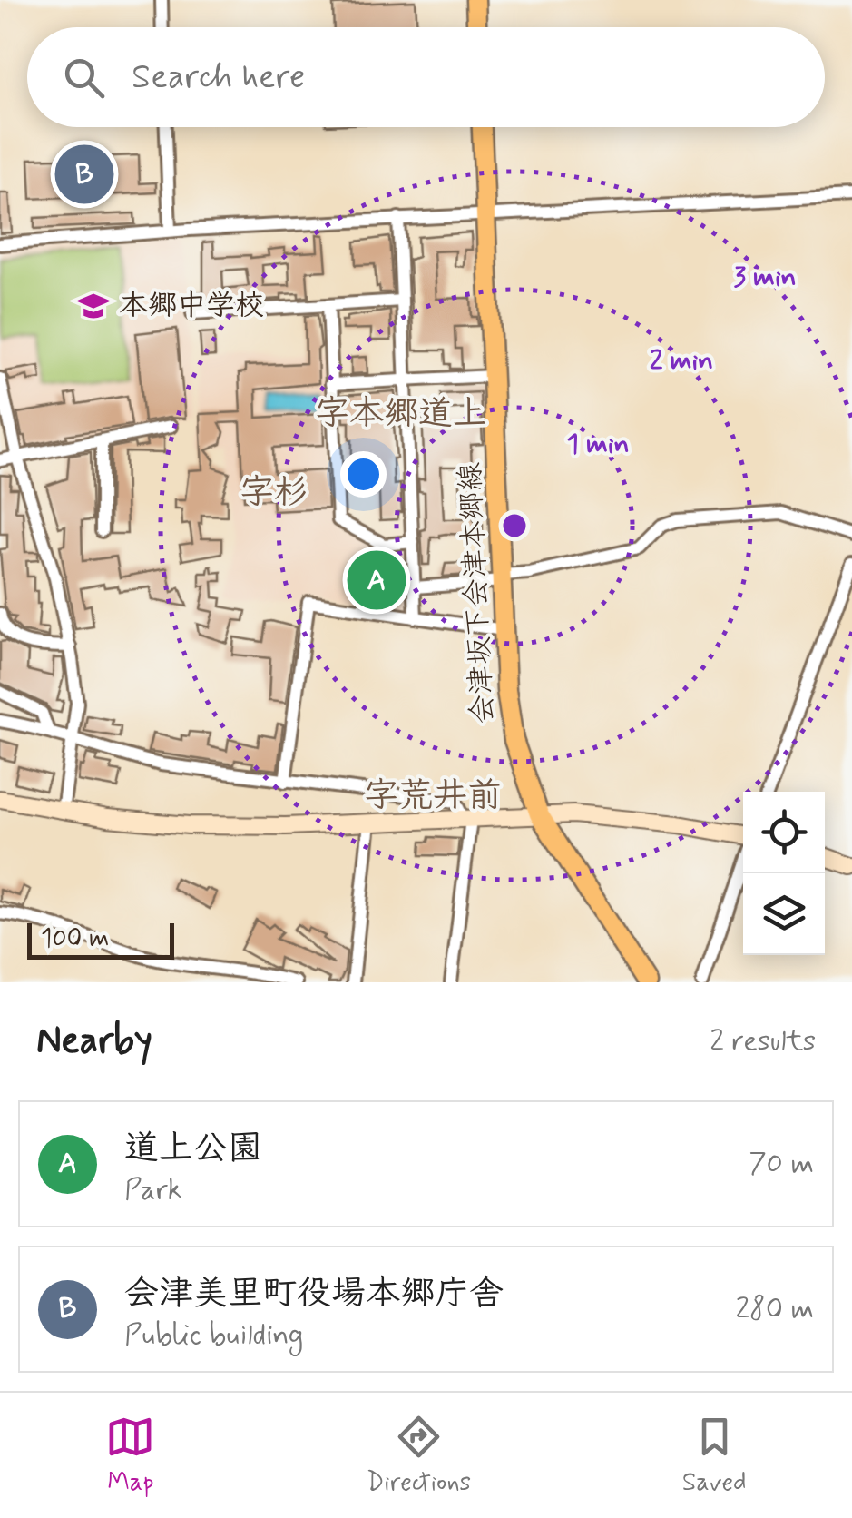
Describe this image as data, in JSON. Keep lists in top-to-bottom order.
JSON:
{
  "streets": {
    "main road": ["会津坂下会津本郷線"]
  },
  "districts": ["字本郷道上", "字杉", "字荒井前"],
  "places": {
    "school or university": ["本郷中学校"]
  },
  "scale_bar": "100 m",
  "page": {
    "search": "Search here",
    "pins": ["B", "A"],
    "scale": "100 m",
    "heading": ["Nearby", "2 results"],
    "list": [
      {
        "mark": "A",
        "name": "道上公園",
        "note": "Park",
        "value": "70 m"
      },
      {
        "mark": "B",
        "name": "会津美里町役場本郷庁舎",
        "note": "Public building",
        "value": "280 m"
      }
    ],
    "nav": ["Map", "Directions", "Saved"]
  },
  "rings": ["3 min", "2 min", "1 min"]
}
